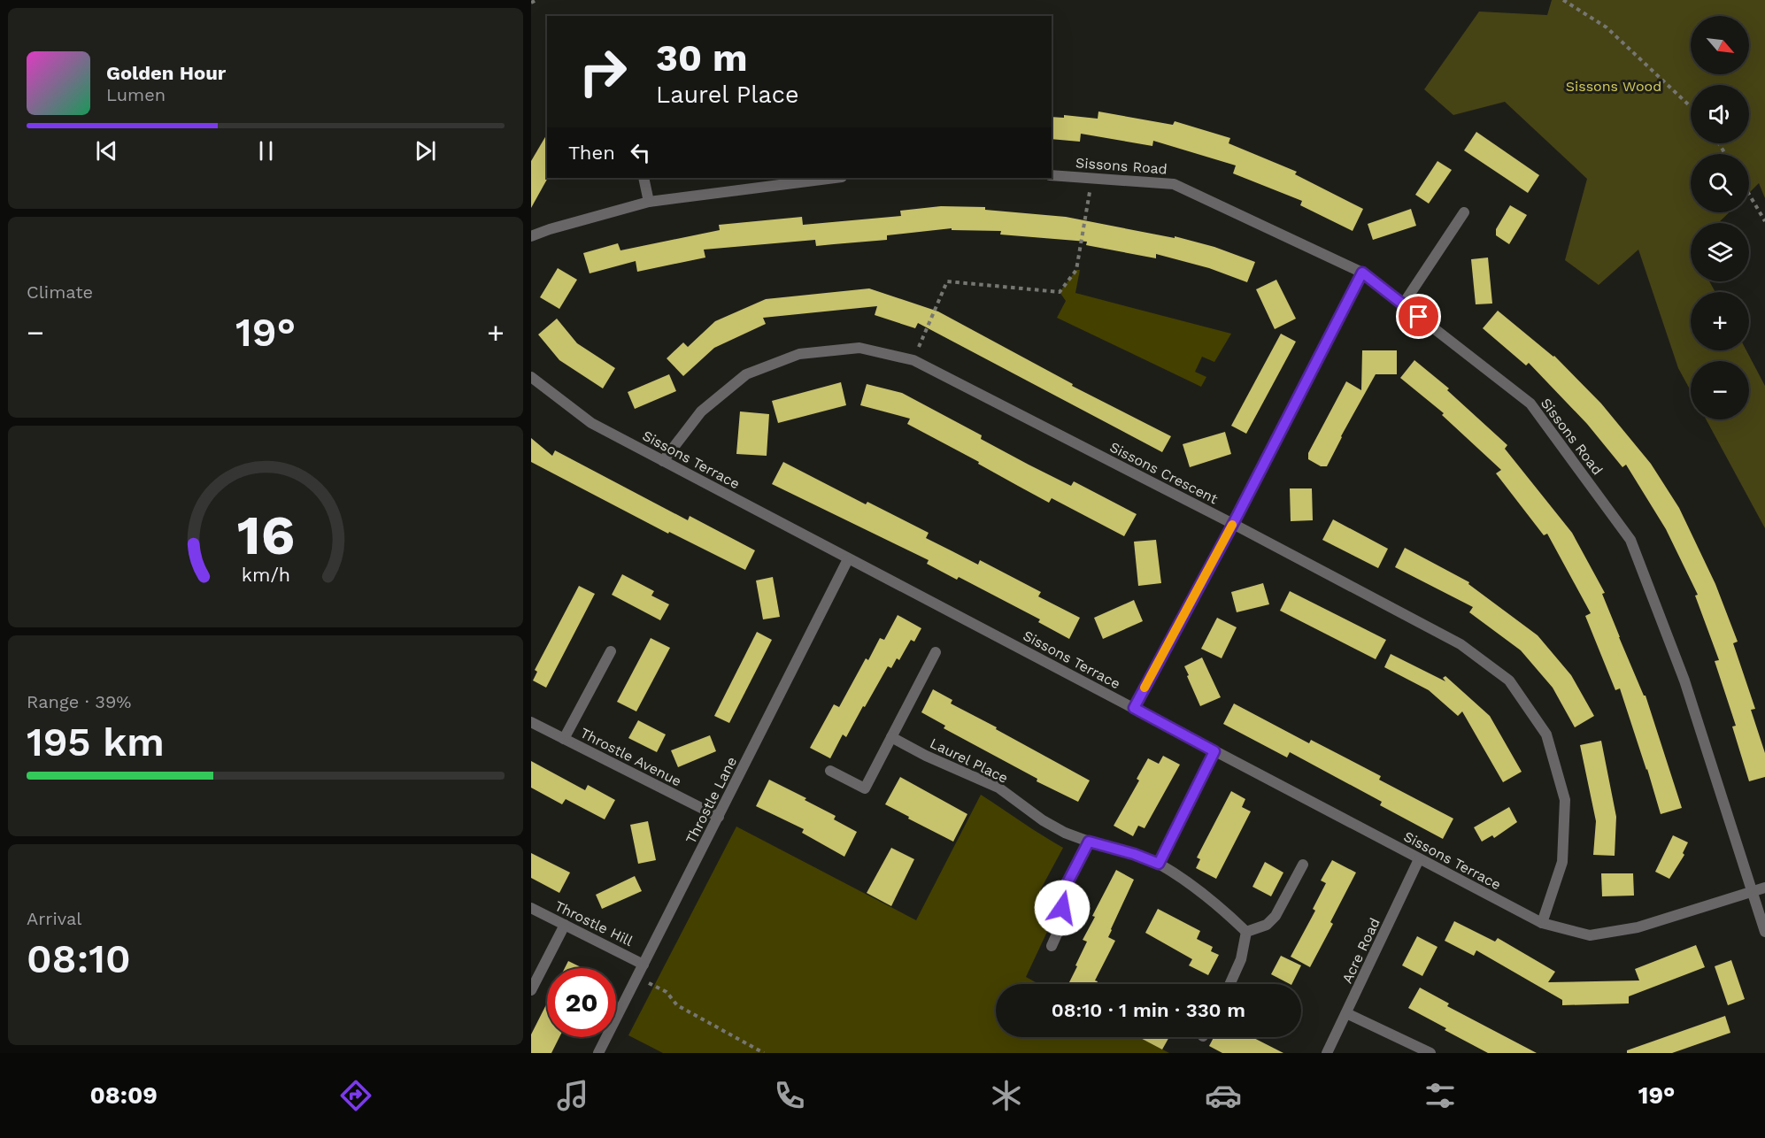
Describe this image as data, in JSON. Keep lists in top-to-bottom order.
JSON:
{
  "streets": {
    "street": [
      "Sissons Road",
      "Sissons Terrace",
      "Sissons Crescent",
      "Throstle Avenue",
      "Laurel Place",
      "Throstle Lane",
      "Throstle Hill",
      "Acre Road"
    ]
  },
  "crossings": [
    ["Sissons Road", "Sissons Terrace"],
    ["Sissons Terrace", "Sissons Crescent"],
    ["Sissons Terrace", "Throstle Lane"],
    ["Sissons Terrace", "Acre Road"],
    ["Throstle Avenue", "Throstle Lane"],
    ["Throstle Lane", "Throstle Hill"]
  ],
  "parks": ["Sissons Wood"],
  "north": "bottom right",
  "page": {
    "map_buttons": ["+", "−"],
    "turn": ["30 m", "Laurel Place"],
    "song": ["Golden Hour", "Lumen"],
    "then": "Then",
    "tile": [
      "Climate",
      ["Range · 39%", "195 km"],
      ["Arrival", "08:10"]
    ],
    "heat": ["−", "19°", "+"],
    "limit": "20",
    "trip": "08:10 · 1 min · 330 m",
    "tabs": ["08:09", "19°"],
    "gauge": ["16", "km/h"]
  }
}
